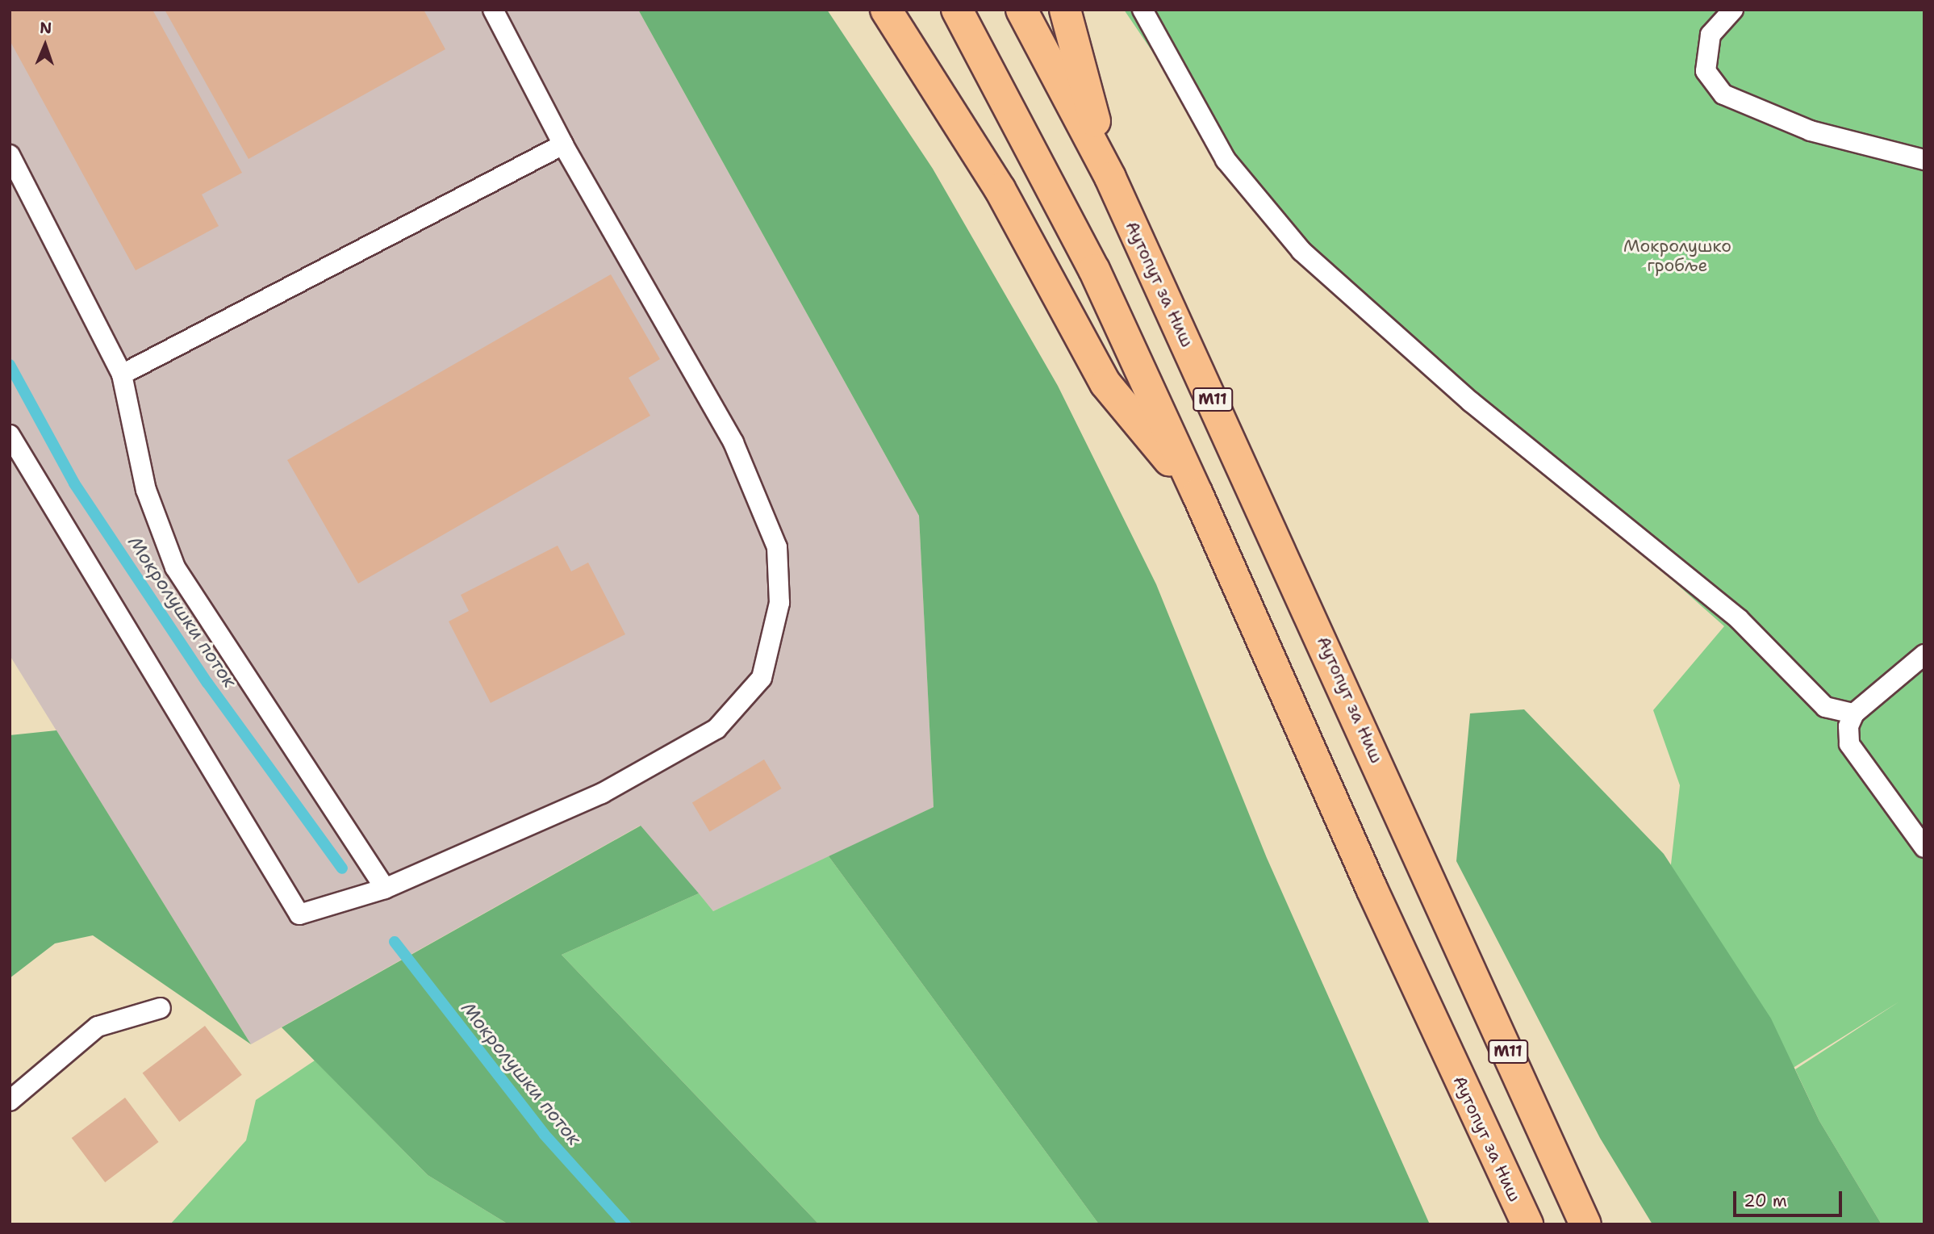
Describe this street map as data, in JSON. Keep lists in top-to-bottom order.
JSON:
{
  "streets": {
    "highway": ["Аутопут за Ниш", "M11"]
  },
  "crossings": [
    ["Аутопут за Ниш", "M11"]
  ],
  "water": ["Мокролушки поток"],
  "parks": ["Мокролушко гробље"],
  "scale_bar": "20 m",
  "north": "top"
}
